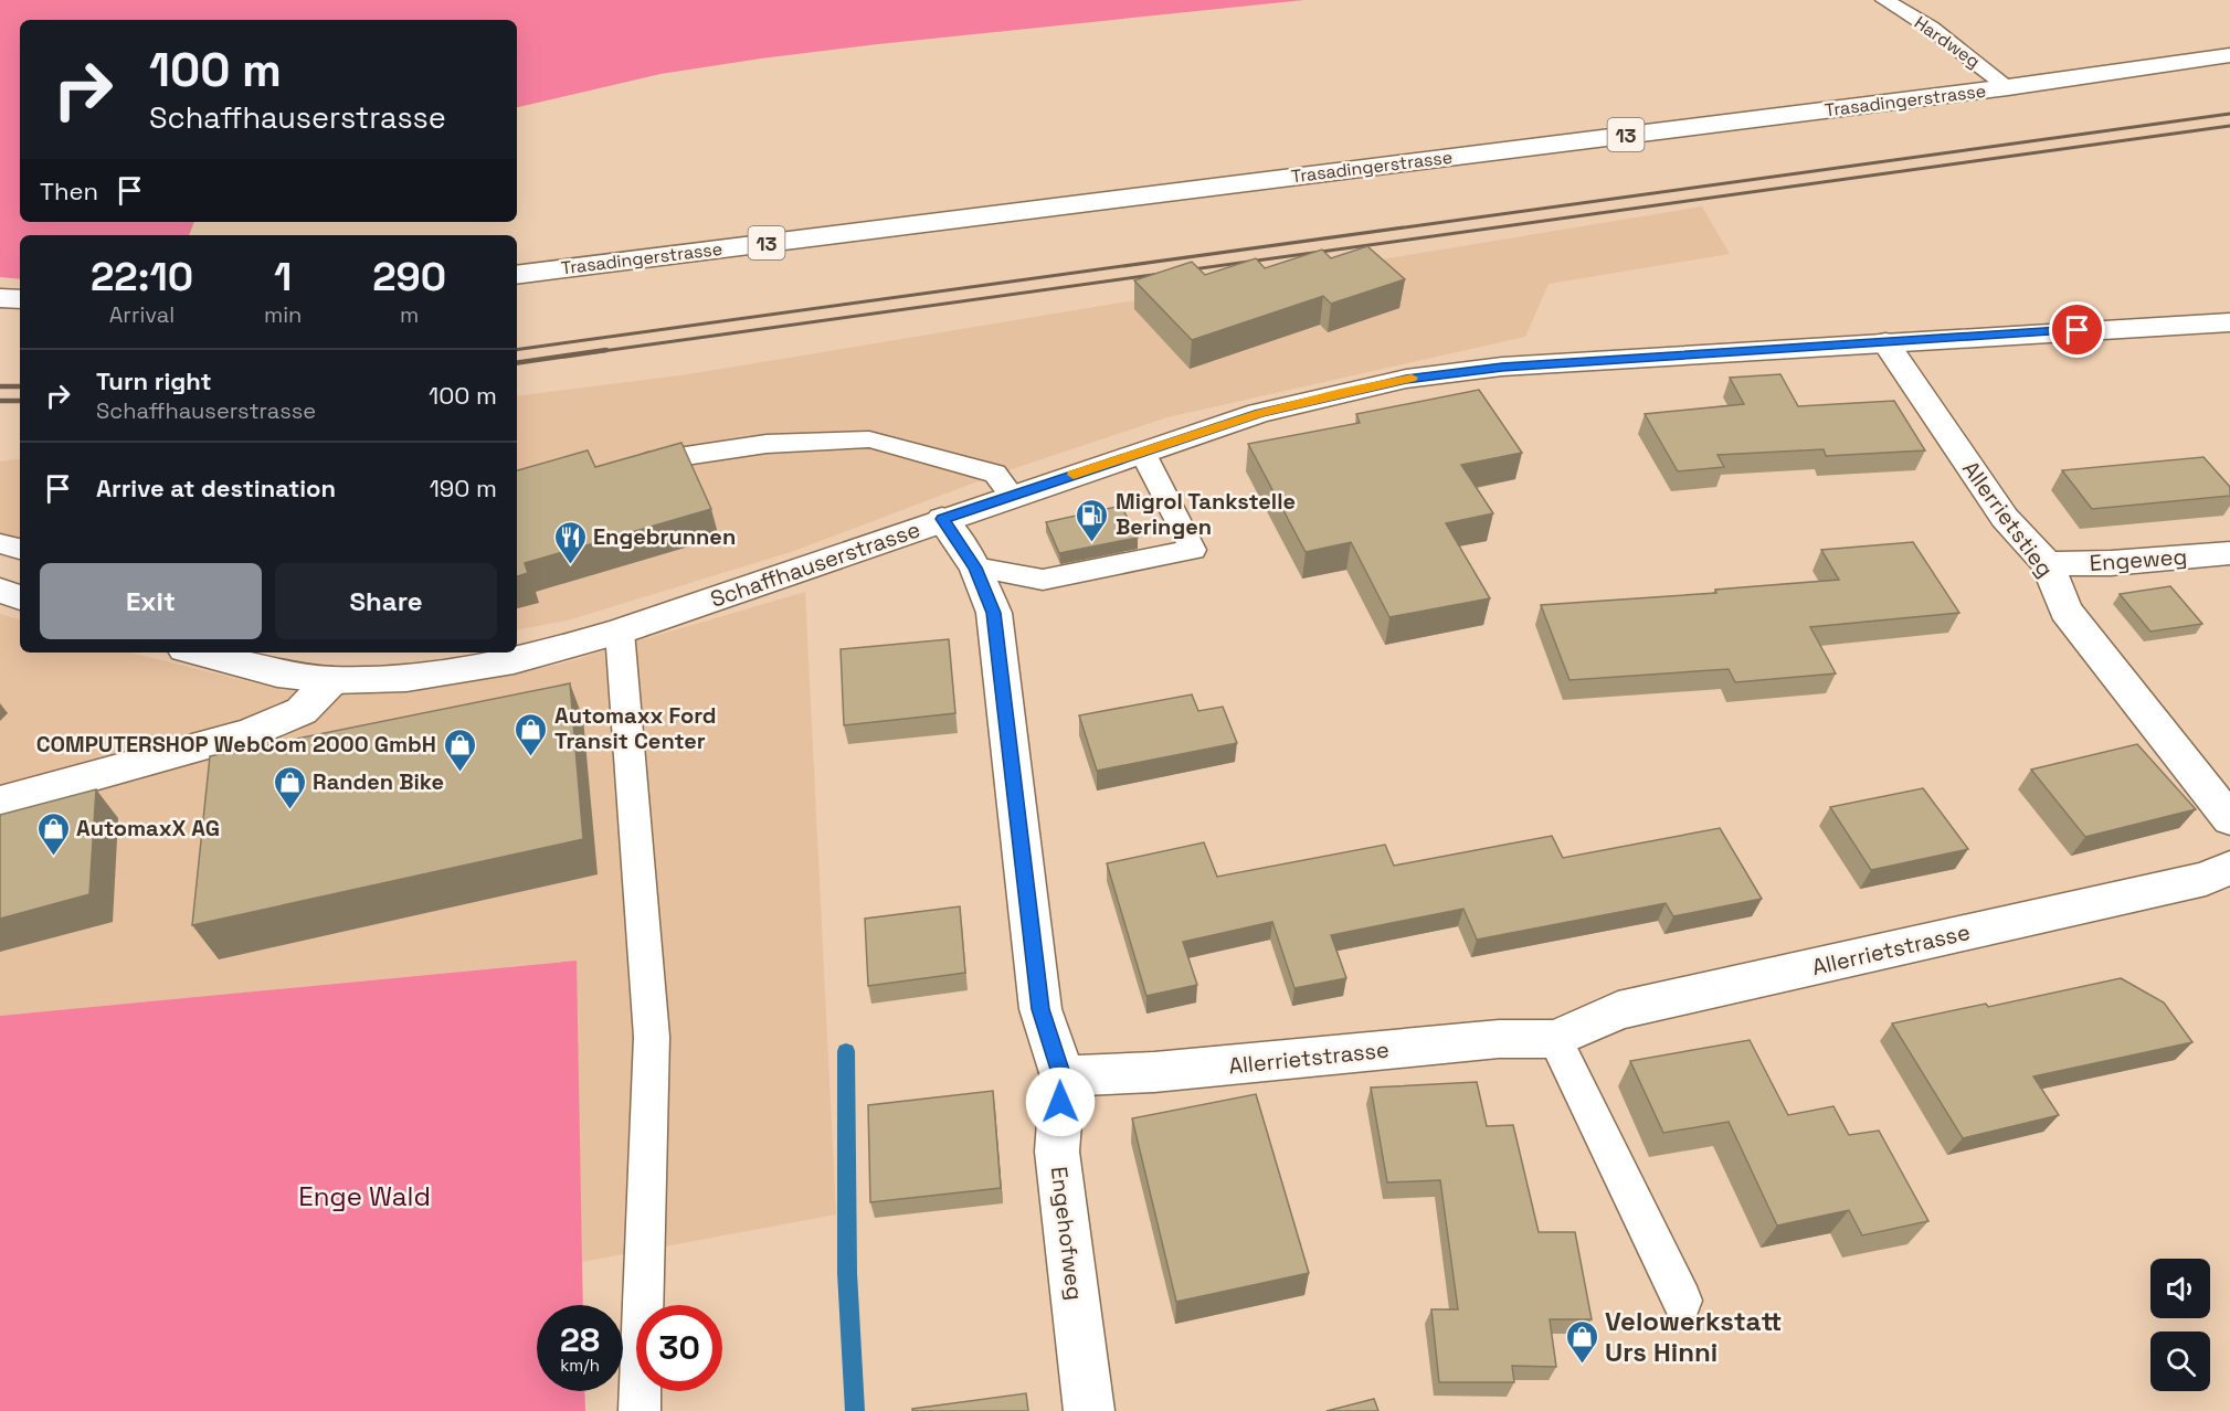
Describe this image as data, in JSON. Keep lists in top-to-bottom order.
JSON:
{
  "streets": {
    "main road": [
      "Trasadingerstrasse",
      "13",
      "Allerrietstieg",
      "Engeweg",
      "Schaffhauserstrasse",
      "Allerrietstrasse",
      "Engehofweg"
    ],
    "lane": ["Hardweg"]
  },
  "crossings": [
    ["Hardweg", "Trasadingerstrasse"],
    ["Allerrietstieg", "Engeweg"],
    ["Allerrietstieg", "Schaffhauserstrasse"],
    ["Schaffhauserstrasse", "Engehofweg"],
    ["Allerrietstrasse", "Engehofweg"]
  ],
  "parks": ["Enge Wald"],
  "places": {
    "fuel station": ["Migrol Tankstelle Beringen"],
    "restaurant": ["Engebrunnen"],
    "shop": [
      "Automaxx Ford Transit Center",
      "COMPUTERSHOP WebCom 2000 GmbH",
      "Randen Bike",
      "AutomaxX AG",
      "Velowerkstatt Urs Hinni"
    ]
  },
  "page": {
    "turn": ["100 m", "Schaffhauserstrasse"],
    "then": "Then",
    "eta": [
      "22:10",
      "Arrival",
      "1",
      "min",
      "290",
      "m"
    ],
    "list": [
      {
        "name": "Turn right",
        "note": "Schaffhauserstrasse",
        "value": "100 m"
      },
      {
        "name": "Arrive at destination",
        "value": "190 m"
      }
    ],
    "buttons": ["Exit", "Share"],
    "speed": "28 km/h",
    "limit": "30"
  }
}
